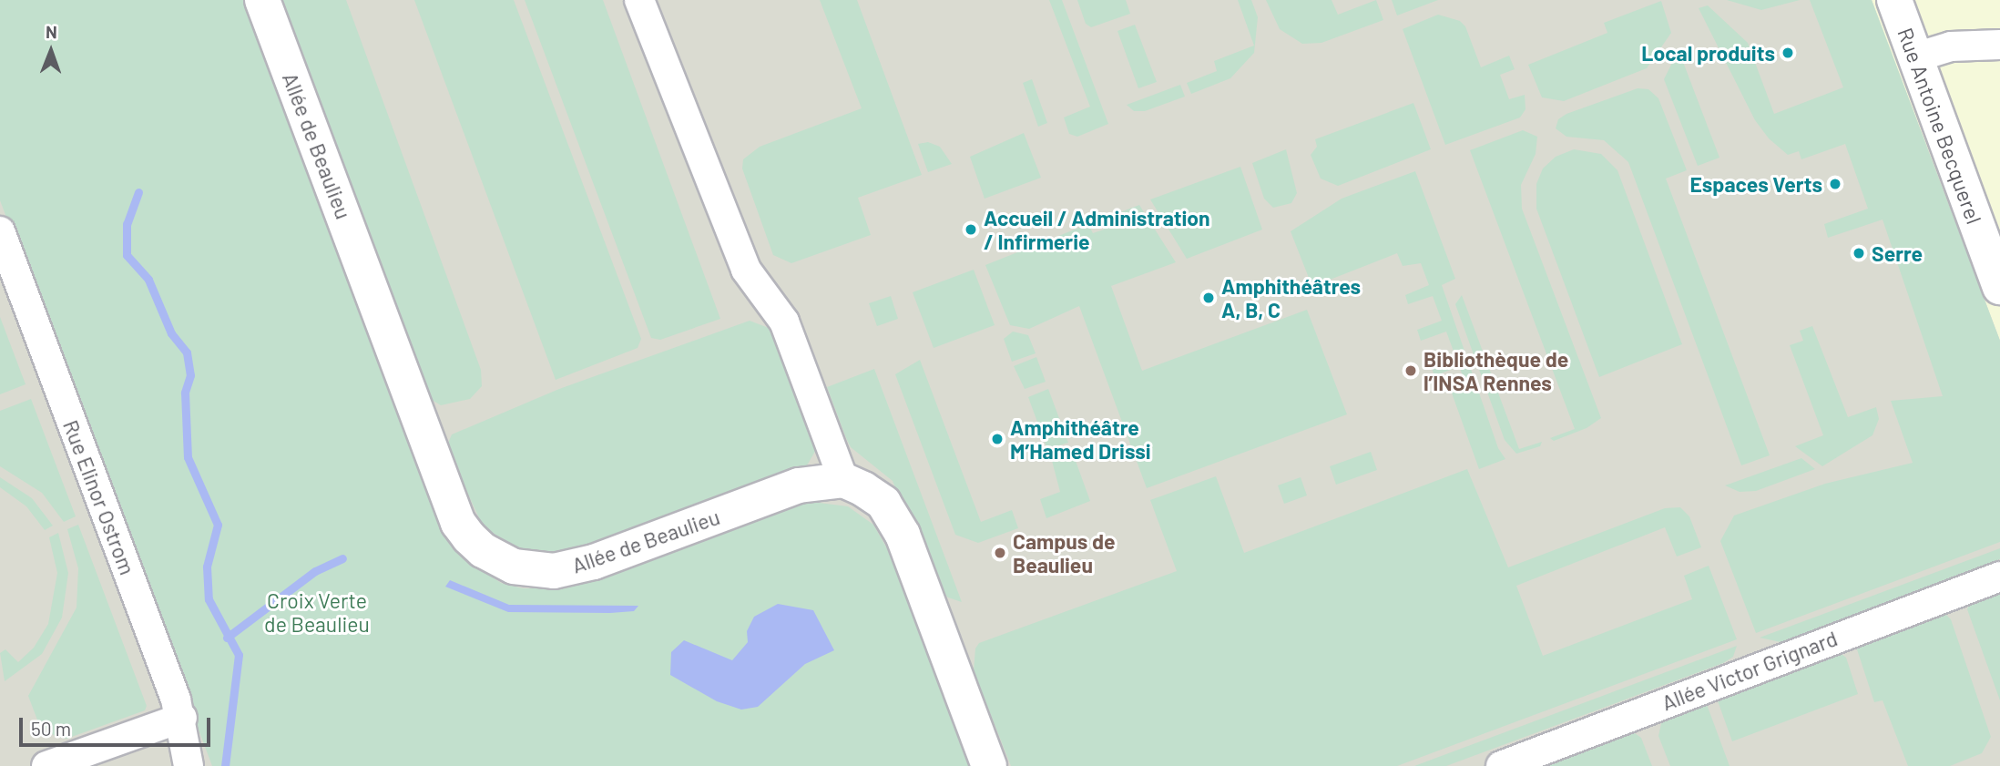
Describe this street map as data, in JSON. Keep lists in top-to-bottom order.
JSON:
{
  "streets": {
    "street": [
      "Rue Antoine Becquerel",
      "Allée de Beaulieu",
      "Rue Elinor Ostrom",
      "Allée Victor Grignard"
    ]
  },
  "parks": ["Croix Verte de Beaulieu"],
  "places": [
    "Local produits",
    "Espaces Verts",
    "Accueil / Administration / Infirmerie",
    "Serre",
    "Amphithéâtres A, B, C",
    "Bibliothèque de l’INSA Rennes",
    "Amphithéâtre M’Hamed Drissi",
    "Campus de Beaulieu"
  ],
  "scale_bar": "50 m",
  "north": "top"
}
